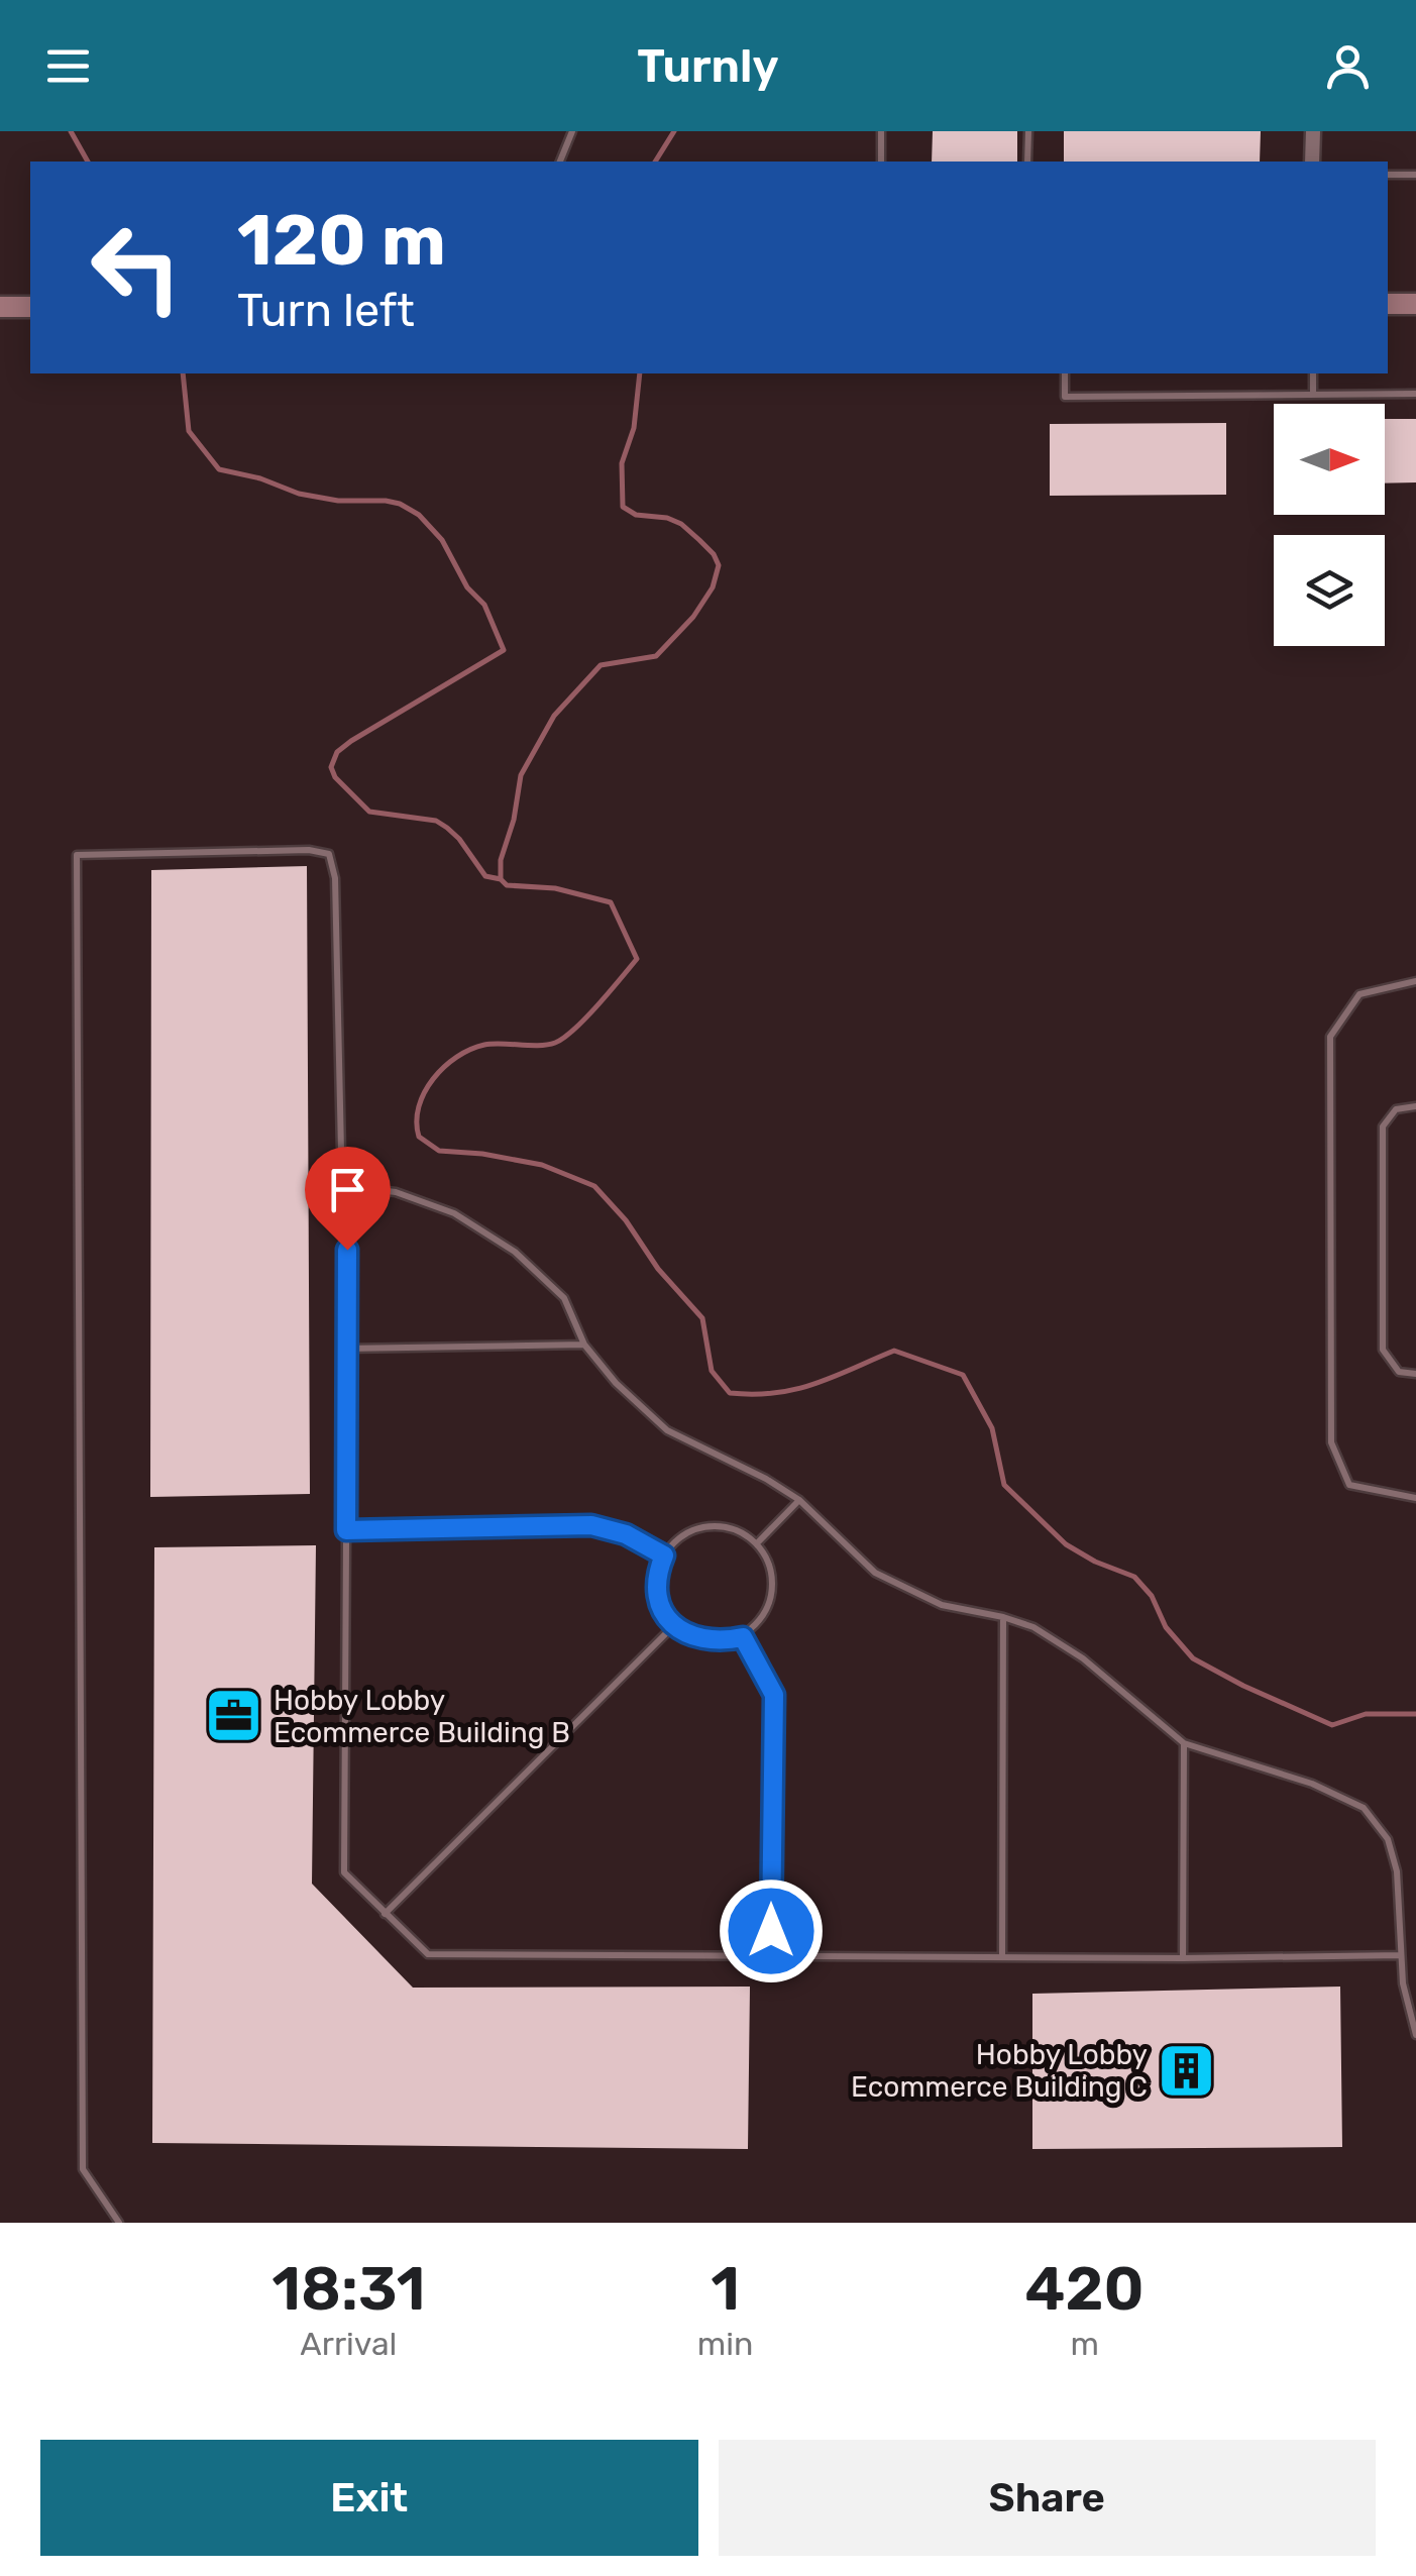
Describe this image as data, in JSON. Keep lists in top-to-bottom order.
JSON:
{
  "places": {
    "office": ["Hobby Lobby Ecommerce Building B"],
    "building": ["Hobby Lobby Ecommerce Building C"]
  },
  "north": "right",
  "page": {
    "header": "Turnly",
    "turn": ["120 m", "Turn left"],
    "eta": [
      "18:31",
      "Arrival",
      "1",
      "min",
      "420",
      "m"
    ],
    "buttons": ["Exit", "Share"]
  }
}
